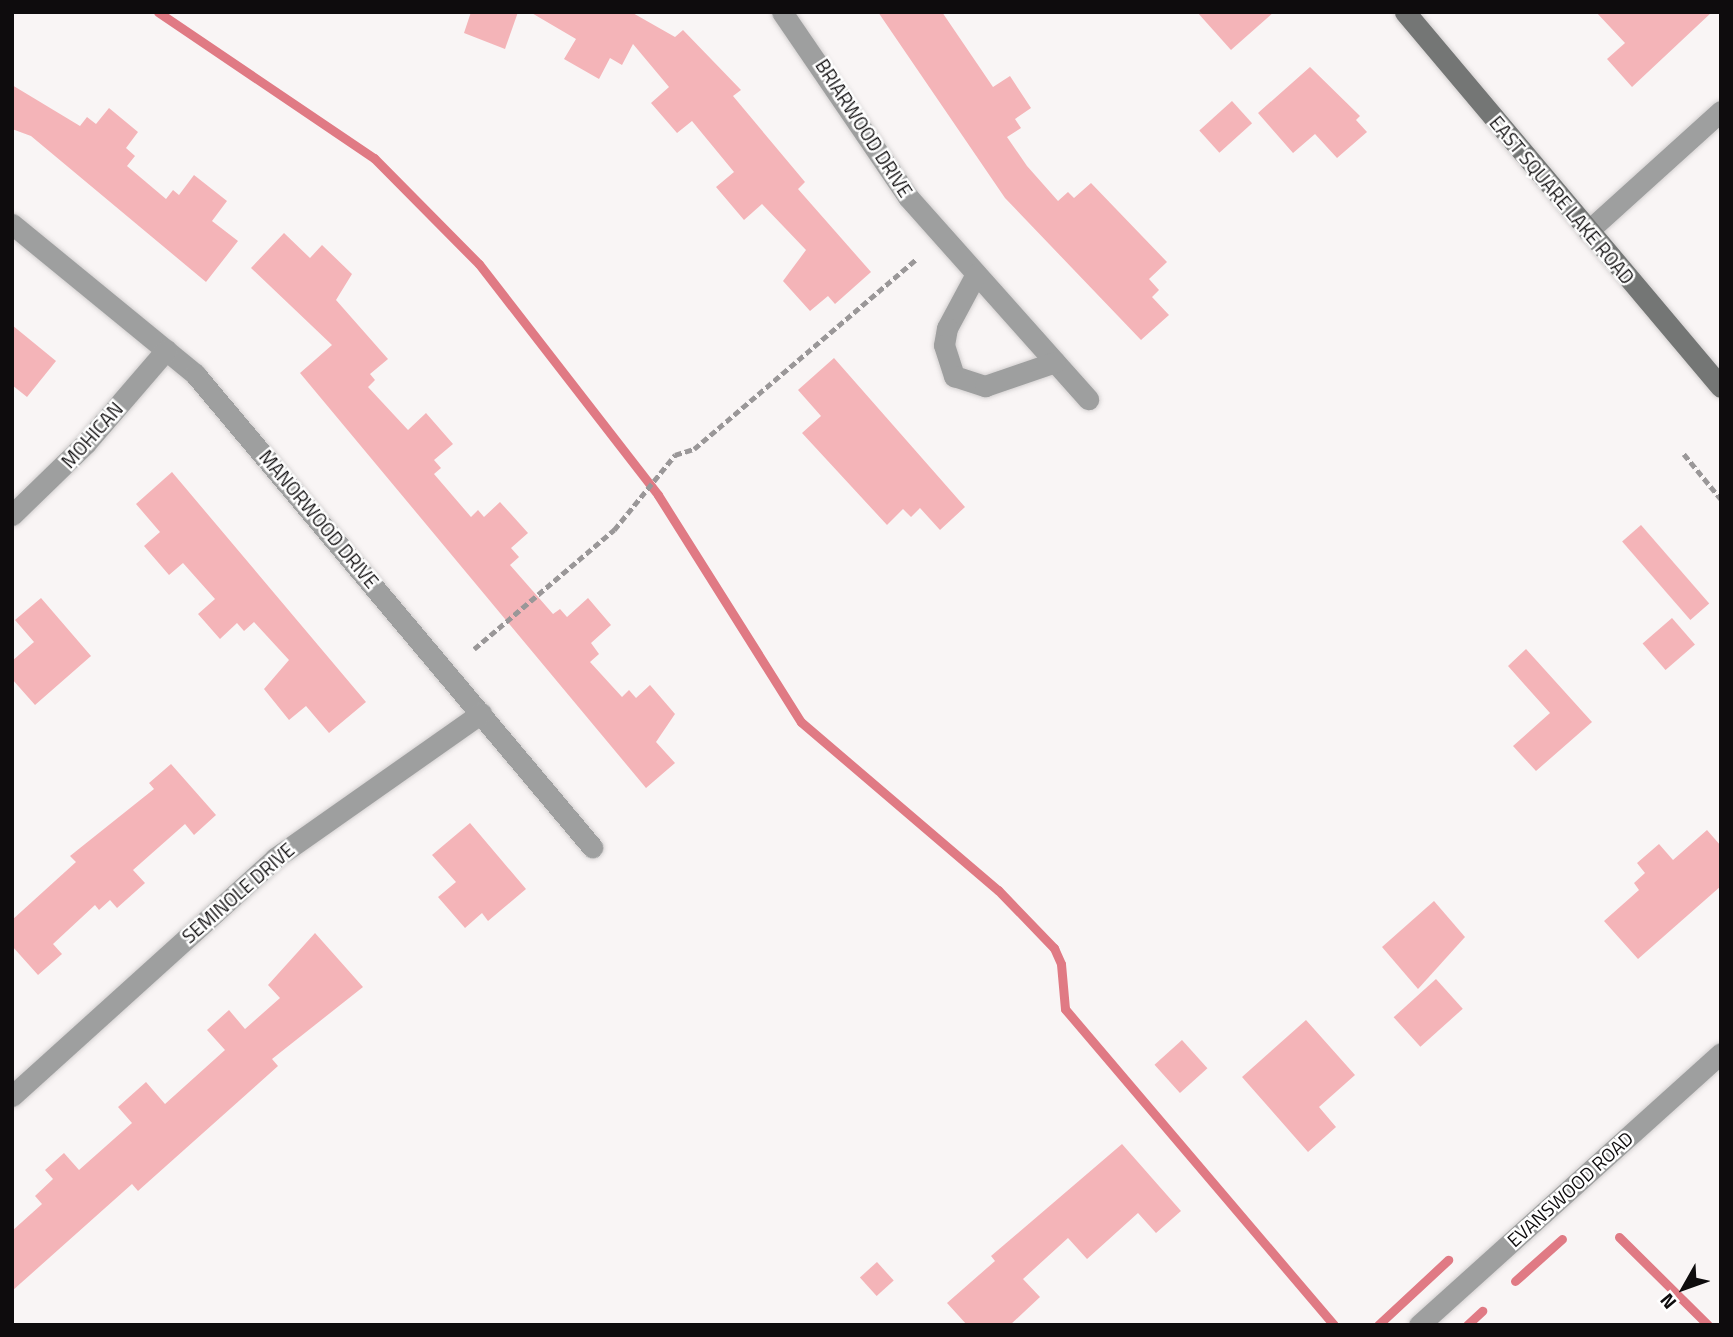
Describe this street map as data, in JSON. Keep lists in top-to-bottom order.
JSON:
{
  "streets": {
    "main road": ["EAST SQUARE LAKE ROAD"],
    "street": [
      "BRIARWOOD DRIVE",
      "MOHICAN",
      "MANORWOOD DRIVE",
      "SEMINOLE DRIVE",
      "EVANSWOOD ROAD"
    ]
  },
  "crossings": [
    ["MOHICAN", "MANORWOOD DRIVE"],
    ["MANORWOOD DRIVE", "SEMINOLE DRIVE"]
  ],
  "north": "bottom left"
}
